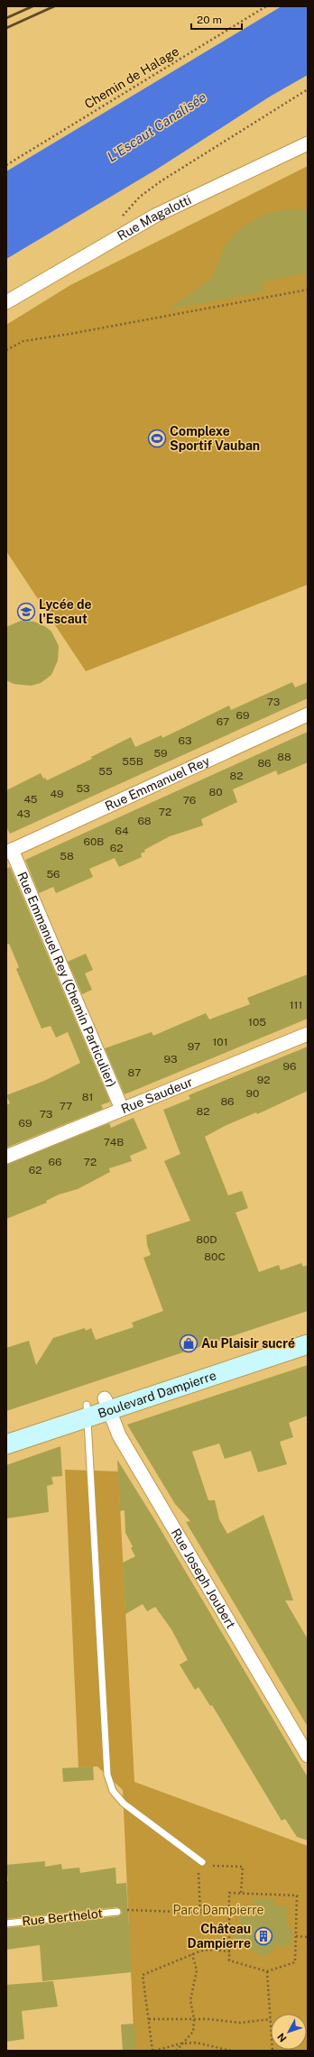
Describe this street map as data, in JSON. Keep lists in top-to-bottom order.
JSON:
{
  "streets": {
    "main road": ["Boulevard Dampierre"],
    "street": [
      "Rue Magalotti",
      "Rue Emmanuel Rey",
      "Rue Emmanuel Rey (Chemin Particulier)",
      "Rue Saudeur",
      "Rue Joseph Joubert"
    ],
    "lane": ["Rue Berthelot"],
    "path": ["Chemin de Halage"]
  },
  "crossings": [
    ["Rue Emmanuel Rey", "Rue Emmanuel Rey (Chemin Particulier)"],
    ["Rue Emmanuel Rey (Chemin Particulier)", "Rue Saudeur"],
    ["Boulevard Dampierre", "Rue Joseph Joubert"]
  ],
  "water": ["L'Escaut Canalisée"],
  "parks": ["Parc Dampierre"],
  "places": {
    "sports": ["Complexe Sportif Vauban"],
    "school or university": ["Lycée de l'Escaut"],
    "shop": ["Au Plaisir sucré"],
    "building": ["Château Dampierre"]
  },
  "house_numbers": [
    "73",
    "69",
    "67",
    "63",
    "59",
    "88",
    "55B",
    "86",
    "55",
    "82",
    "53",
    "80",
    "49",
    "45",
    "76",
    "72",
    "43",
    "68",
    "64",
    "60B",
    "62",
    "58",
    "56",
    "111",
    "105",
    "101",
    "97",
    "93",
    "96",
    "87",
    "92",
    "90",
    "81",
    "86",
    "77",
    "82",
    "73",
    "69",
    "74B",
    "66",
    "72",
    "62",
    "80D",
    "80C"
  ],
  "scale_bar": "20 m",
  "north": "bottom left"
}
